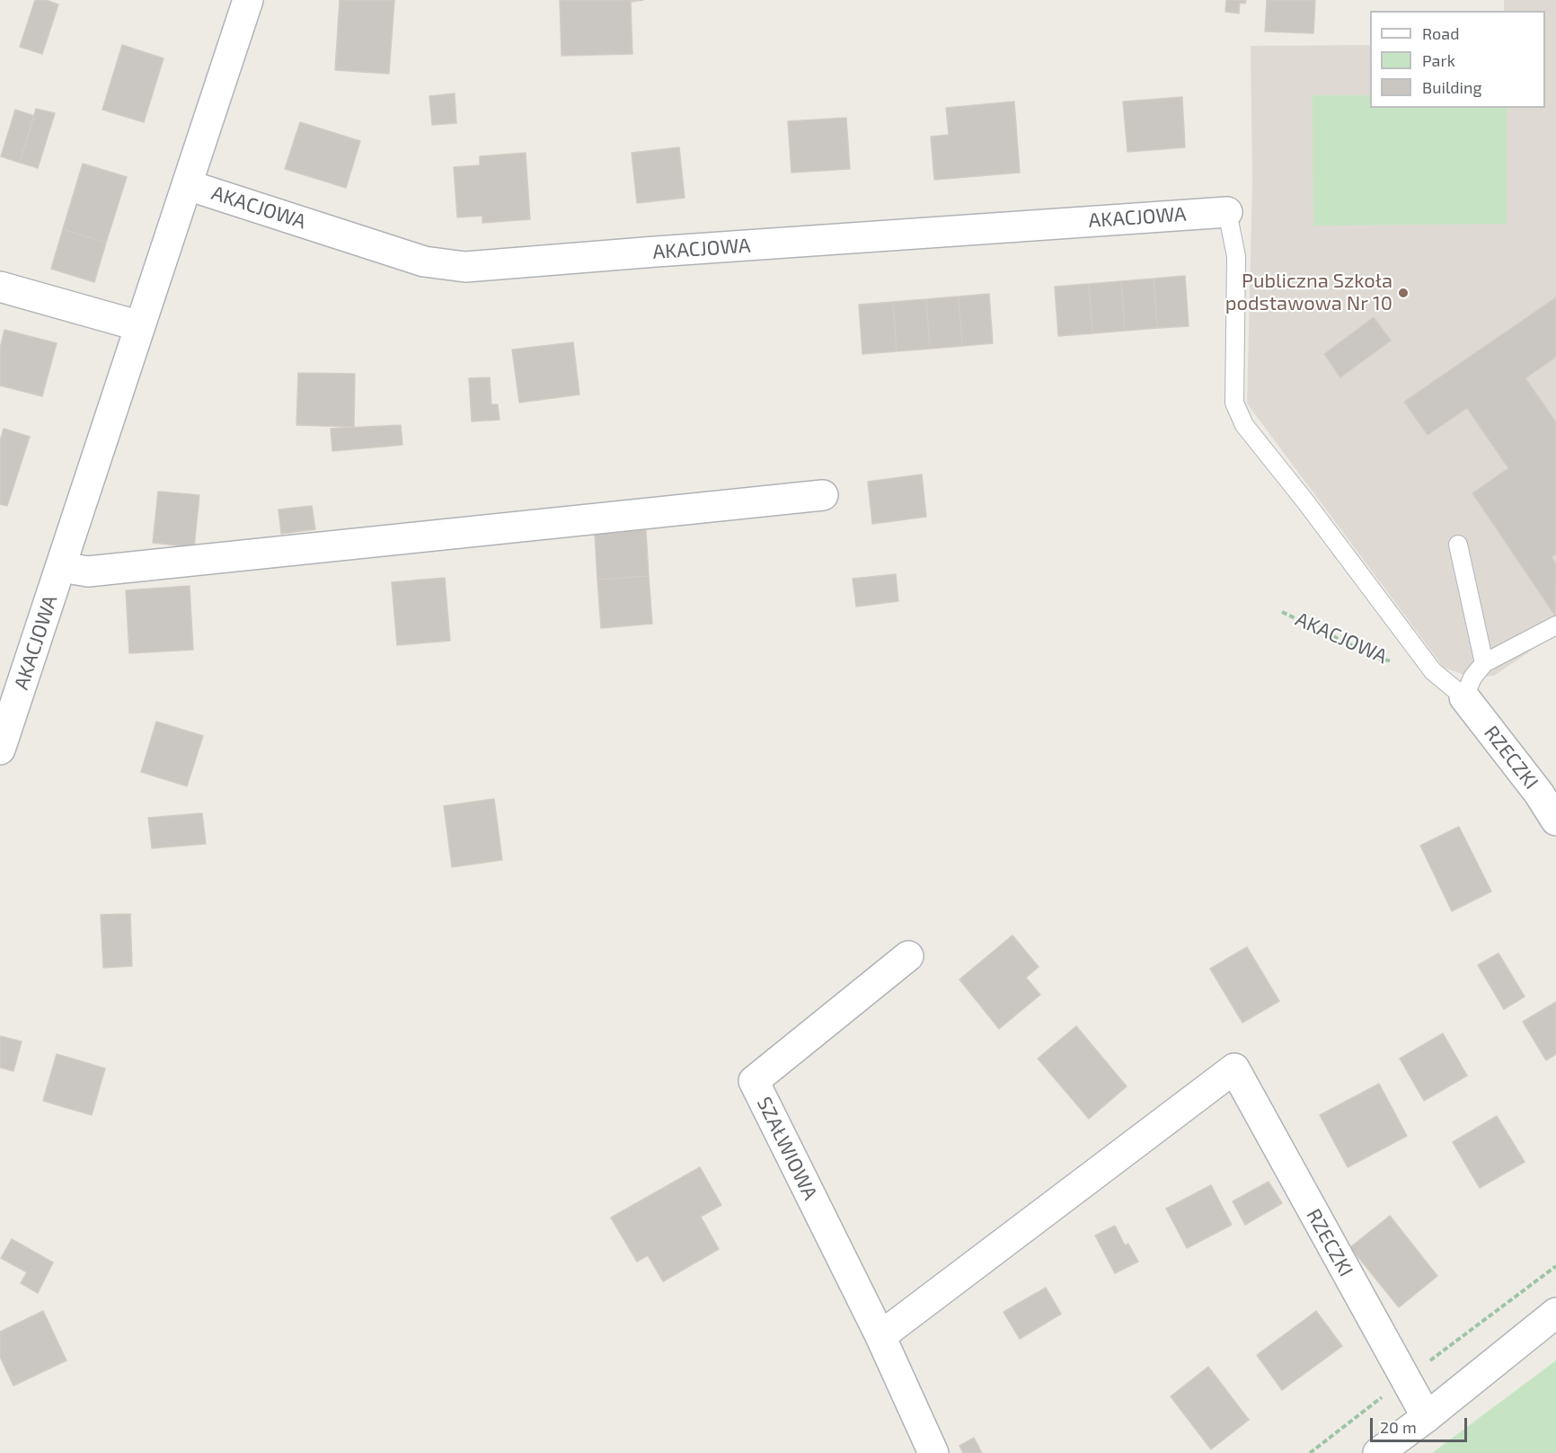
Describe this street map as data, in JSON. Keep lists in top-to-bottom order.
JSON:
{
  "streets": {
    "street": ["AKACJOWA", "RZECZKI", "SZAŁWIOWA"]
  },
  "crossings": [
    ["RZECZKI", "SZAŁWIOWA"]
  ],
  "places": ["Publiczna Szkoła podstawowa Nr 10"],
  "legend": ["Road", "Park", "Building"],
  "scale_bar": "20 m"
}
